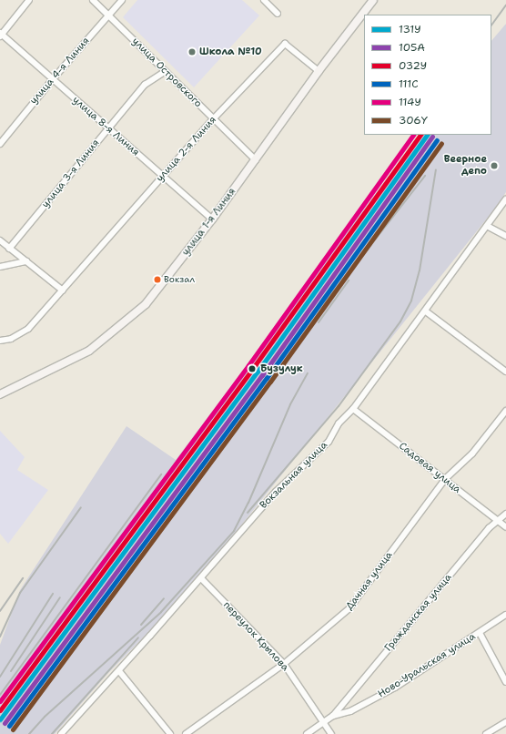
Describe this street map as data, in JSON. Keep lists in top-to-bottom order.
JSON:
{
  "streets": {
    "main road": ["улица 1-я Линия"],
    "street": [
      "улица 4-я Линия",
      "улица Островского",
      "улица 8-я Линия",
      "улица 2-я Линия",
      "улица 3-я Линия",
      "Садовая улица",
      "Вокзальная улица",
      "Дачная улица",
      "Гражданская улица",
      "переулок Крылова",
      "Ново-Уральская улица"
    ]
  },
  "crossings": [
    ["улица 4-я Линия", "улица Островского"],
    ["улица 4-я Линия", "улица 8-я Линия"],
    ["улица Островского", "улица 2-я Линия"],
    ["улица Островского", "улица 3-я Линия"],
    ["улица Островского", "улица 1-я Линия"],
    ["улица 8-я Линия", "улица 2-я Линия"],
    ["улица 8-я Линия", "улица 3-я Линия"],
    ["улица 8-я Линия", "улица 1-я Линия"],
    ["улица 2-я Линия", "улица 1-я Линия"],
    ["Садовая улица", "Вокзальная улица"],
    ["Садовая улица", "Дачная улица"],
    ["Садовая улица", "Гражданская улица"],
    ["Вокзальная улица", "переулок Крылова"],
    ["Дачная улица", "переулок Крылова"],
    ["Гражданская улица", "Ново-Уральская улица"],
    ["переулок Крылова", "Ново-Уральская улица"]
  ],
  "places": [
    "Школа №10",
    "Веерное депо",
    "Вокзал",
    "Бузулук"
  ],
  "lines": [
    "transit line 131У",
    "transit line 032У",
    "transit line 114У",
    "transit line 105А",
    "transit line 111С",
    "transit line 306Y"
  ],
  "legend": [
    "131У",
    "105А",
    "032У",
    "111С",
    "114У",
    "306Y"
  ]
}
